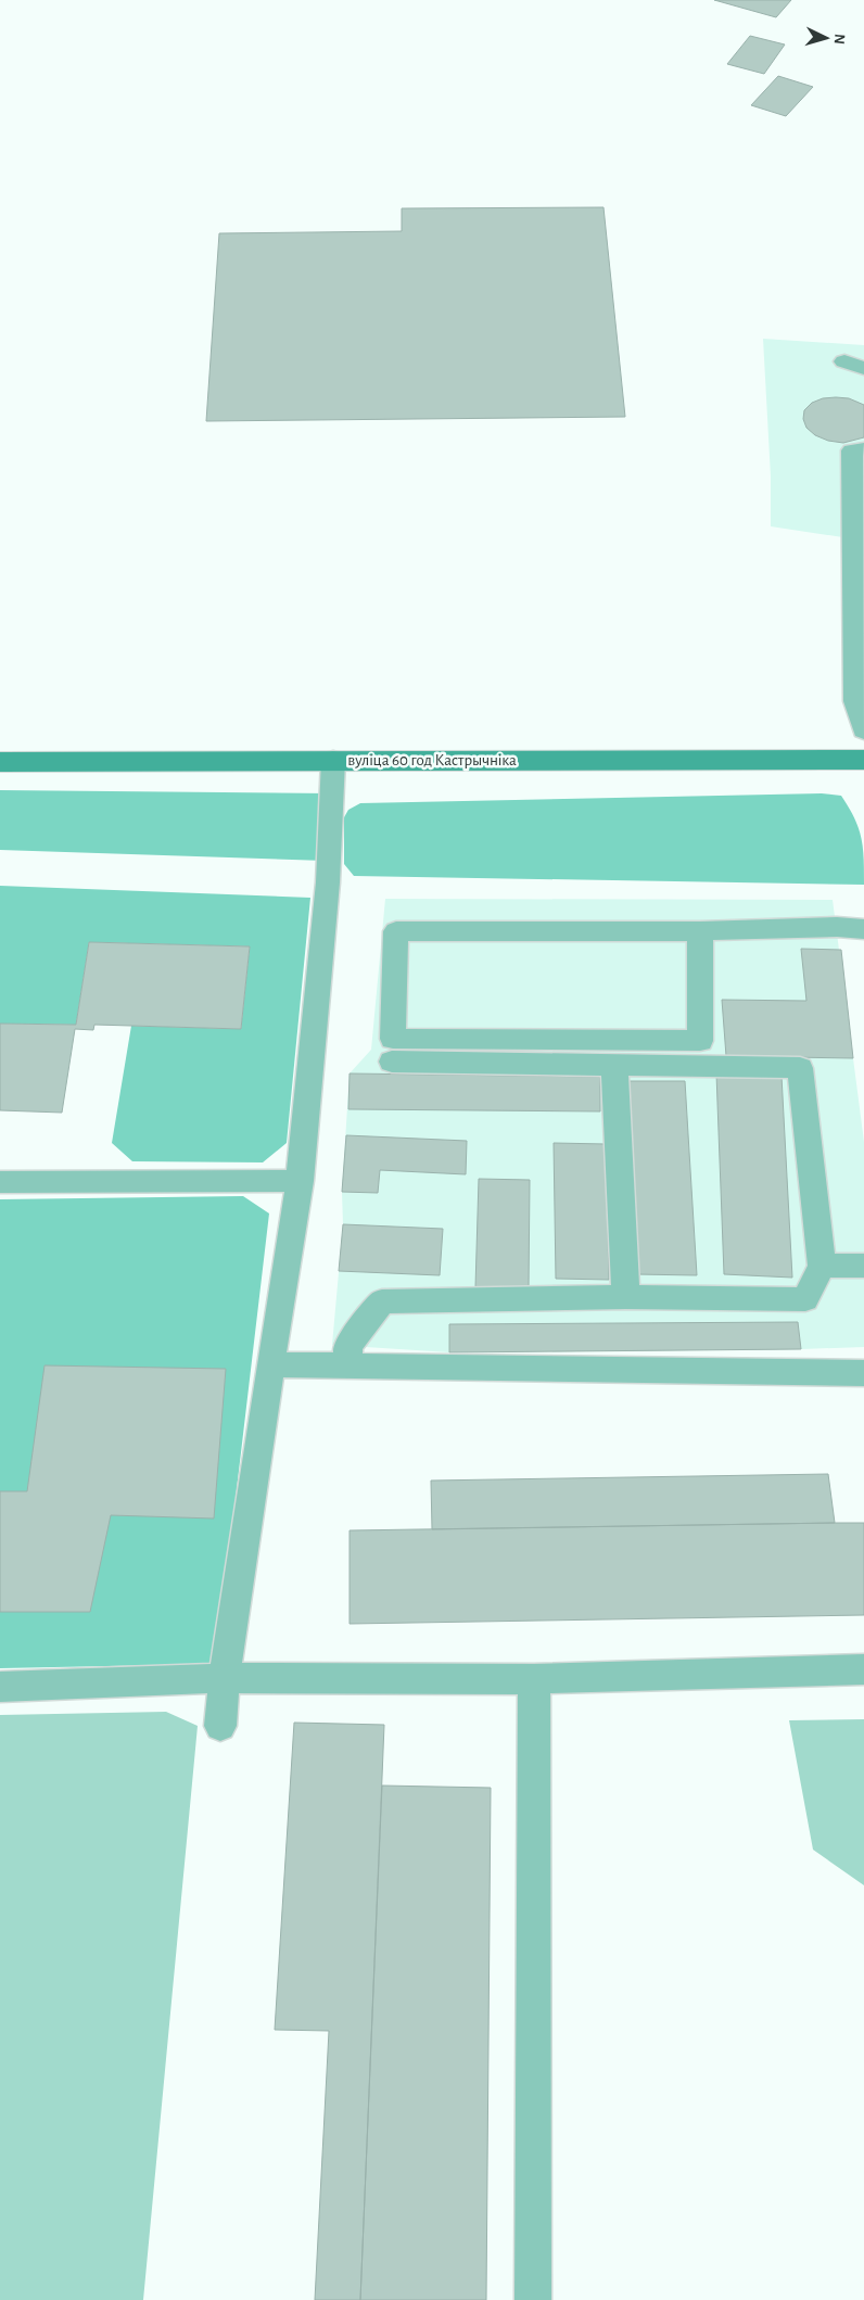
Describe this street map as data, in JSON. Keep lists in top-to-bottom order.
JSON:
{
  "streets": {
    "street": ["вуліца 60 год Кастрычніка"]
  },
  "north": "right"
}
